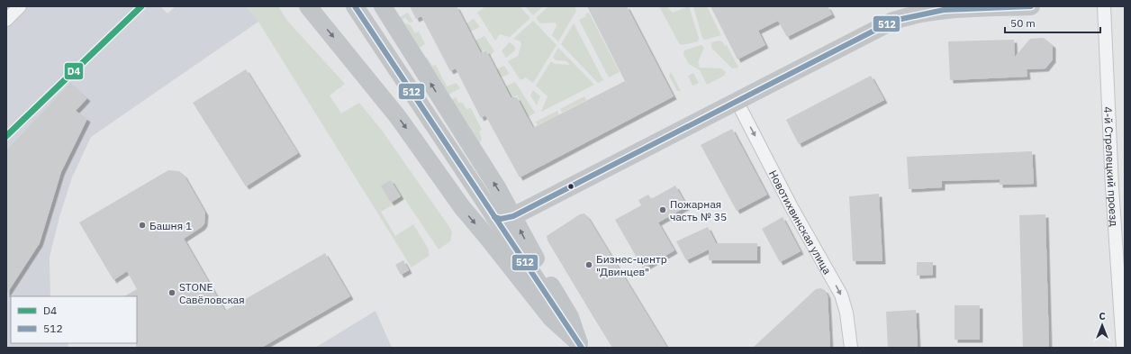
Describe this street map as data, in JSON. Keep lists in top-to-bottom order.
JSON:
{
  "streets": {
    "street": ["4-й Стрелецкий проезд", "Новотихвинская улица"]
  },
  "one_way": ["Новотихвинская улица"],
  "places": [
    "Пожарная часть № 35",
    "Башня 1",
    "Бизнес-центр \"Двинцев\"",
    "STONE Савёловская"
  ],
  "lines": ["transit line D4", "transit line 512"],
  "legend": ["D4", "512"],
  "scale_bar": "50 m",
  "north": "top"
}
